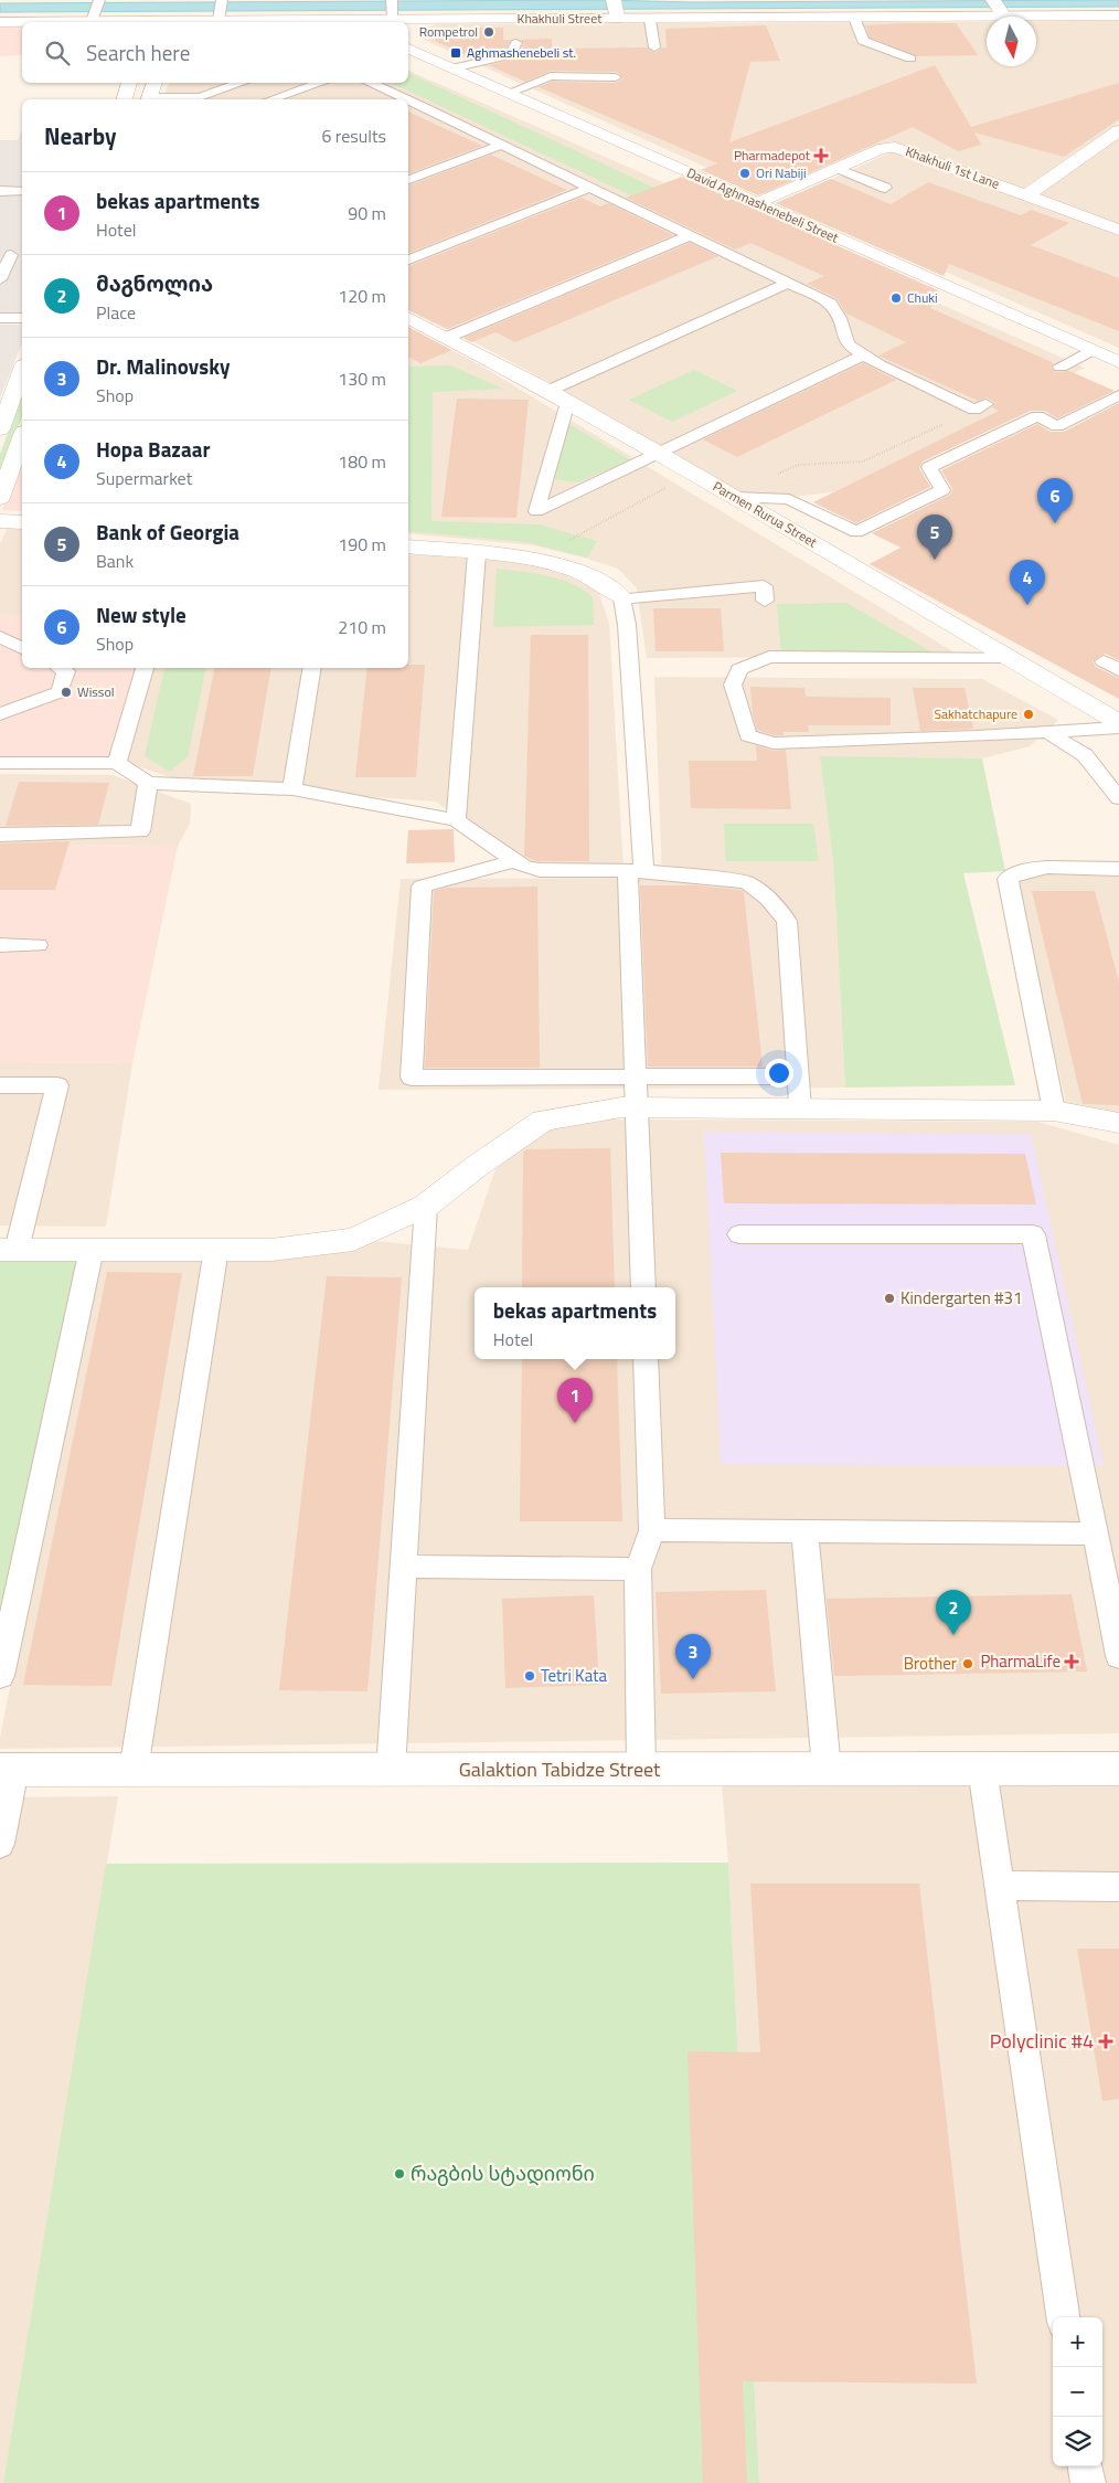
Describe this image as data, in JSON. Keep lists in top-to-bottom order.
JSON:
{
  "streets": {
    "street": [
      "Khakhuli Street",
      "Khakhuli 1st Lane",
      "David Aghmashenebeli Street",
      "Parmen Rurua Street",
      "Galaktion Tabidze Street"
    ]
  },
  "crossings": [
    ["Khakhuli 1st Lane", "David Aghmashenebeli Street"]
  ],
  "places": {
    "other": [
      "Rompetrol",
      "Ori Nabiji",
      "Chuki",
      "Wissol",
      "Sakhatchapure",
      "Kindergarten #31",
      "Brother",
      "Tetri Kata",
      "რაგბის სტადიონი"
    ],
    "transit": ["Aghmashenebeli st."],
    "health": ["Pharmadepot", "PharmaLife", "Polyclinic #4"]
  },
  "north": "bottom",
  "page": {
    "search": "Search here",
    "heading": ["Nearby", "6 results"],
    "list": [
      {
        "mark": "1",
        "name": "bekas apartments",
        "note": "Hotel",
        "value": "90 m"
      },
      {
        "mark": "2",
        "name": "მაგნოლია",
        "note": "Place",
        "value": "120 m"
      },
      {
        "mark": "3",
        "name": "Dr. Malinovsky",
        "note": "Shop",
        "value": "130 m"
      },
      {
        "mark": "4",
        "name": "Hopa Bazaar",
        "note": "Supermarket",
        "value": "180 m"
      },
      {
        "mark": "5",
        "name": "Bank of Georgia",
        "note": "Bank",
        "value": "190 m"
      },
      {
        "mark": "6",
        "name": "New style",
        "note": "Shop",
        "value": "210 m"
      }
    ],
    "pins": [
      "6",
      "5",
      "4",
      "1",
      "2",
      "3"
    ],
    "popup": ["bekas apartments", "Hotel"],
    "map_buttons": ["+", "−"]
  }
}
